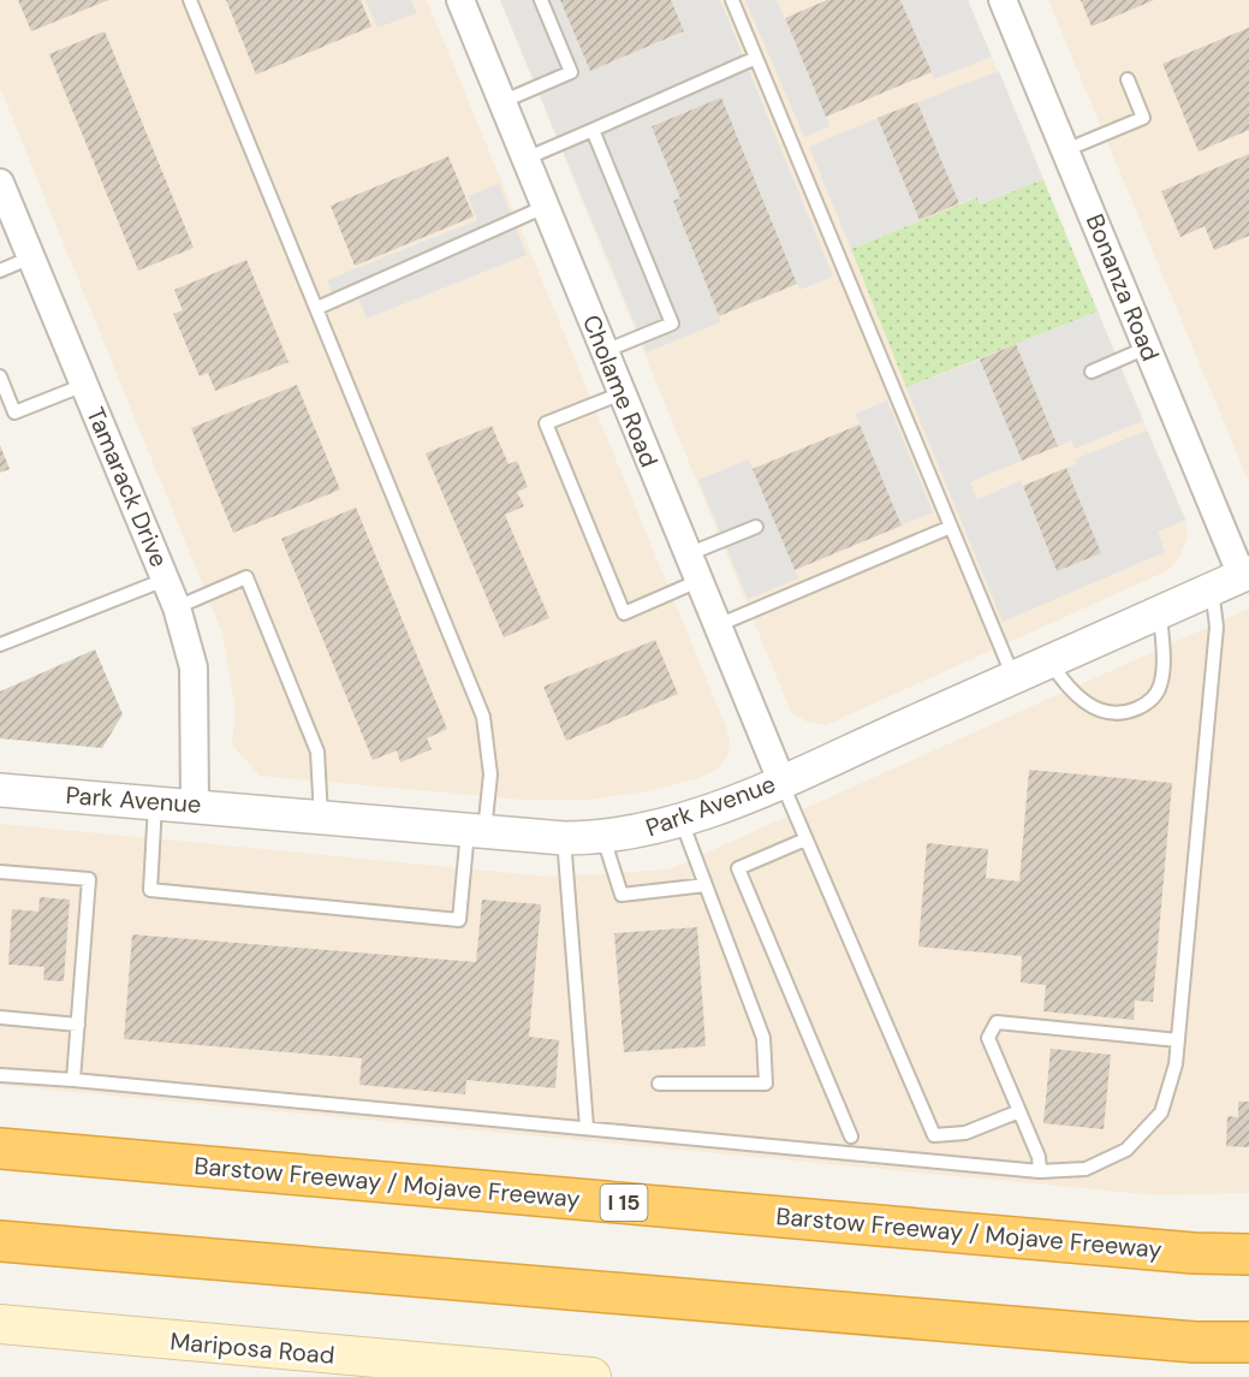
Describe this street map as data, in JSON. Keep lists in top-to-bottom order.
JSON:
{
  "streets": {
    "highway": ["Barstow Freeway / Mojave Freeway", "I 15"],
    "main road": ["Mariposa Road"],
    "street": [
      "Bonanza Road",
      "Cholame Road",
      "Tamarack Drive",
      "Park Avenue"
    ]
  },
  "crossings": [
    ["Bonanza Road", "Park Avenue"],
    ["Cholame Road", "Park Avenue"],
    ["Tamarack Drive", "Park Avenue"]
  ]
}
